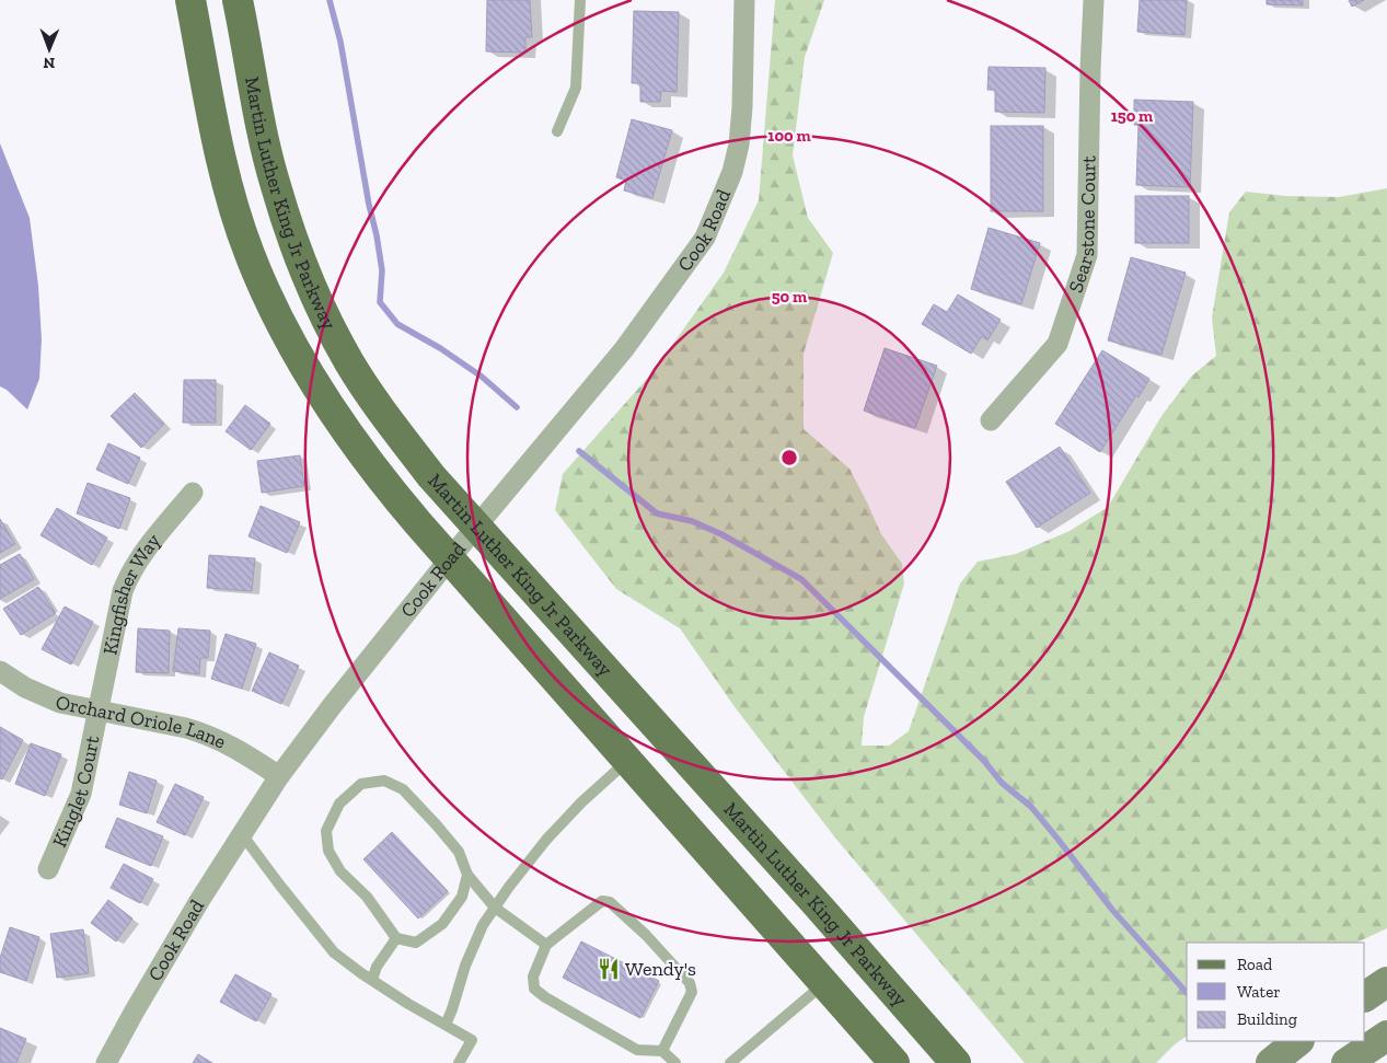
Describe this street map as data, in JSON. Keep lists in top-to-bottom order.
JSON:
{
  "streets": {
    "main road": ["Martin Luther King Jr Parkway"],
    "street": [
      "Searstone Court",
      "Cook Road",
      "Kingfisher Way",
      "Orchard Oriole Lane",
      "Kinglet Court"
    ]
  },
  "crossings": [
    ["Martin Luther King Jr Parkway", "Cook Road"],
    ["Cook Road", "Orchard Oriole Lane"],
    ["Kingfisher Way", "Orchard Oriole Lane"],
    ["Kingfisher Way", "Kinglet Court"],
    ["Orchard Oriole Lane", "Kinglet Court"]
  ],
  "places": {
    "restaurant": ["Wendy's"]
  },
  "legend": ["Road", "Water", "Building"],
  "north": "bottom",
  "rings": ["150 m", "100 m", "50 m"]
}
